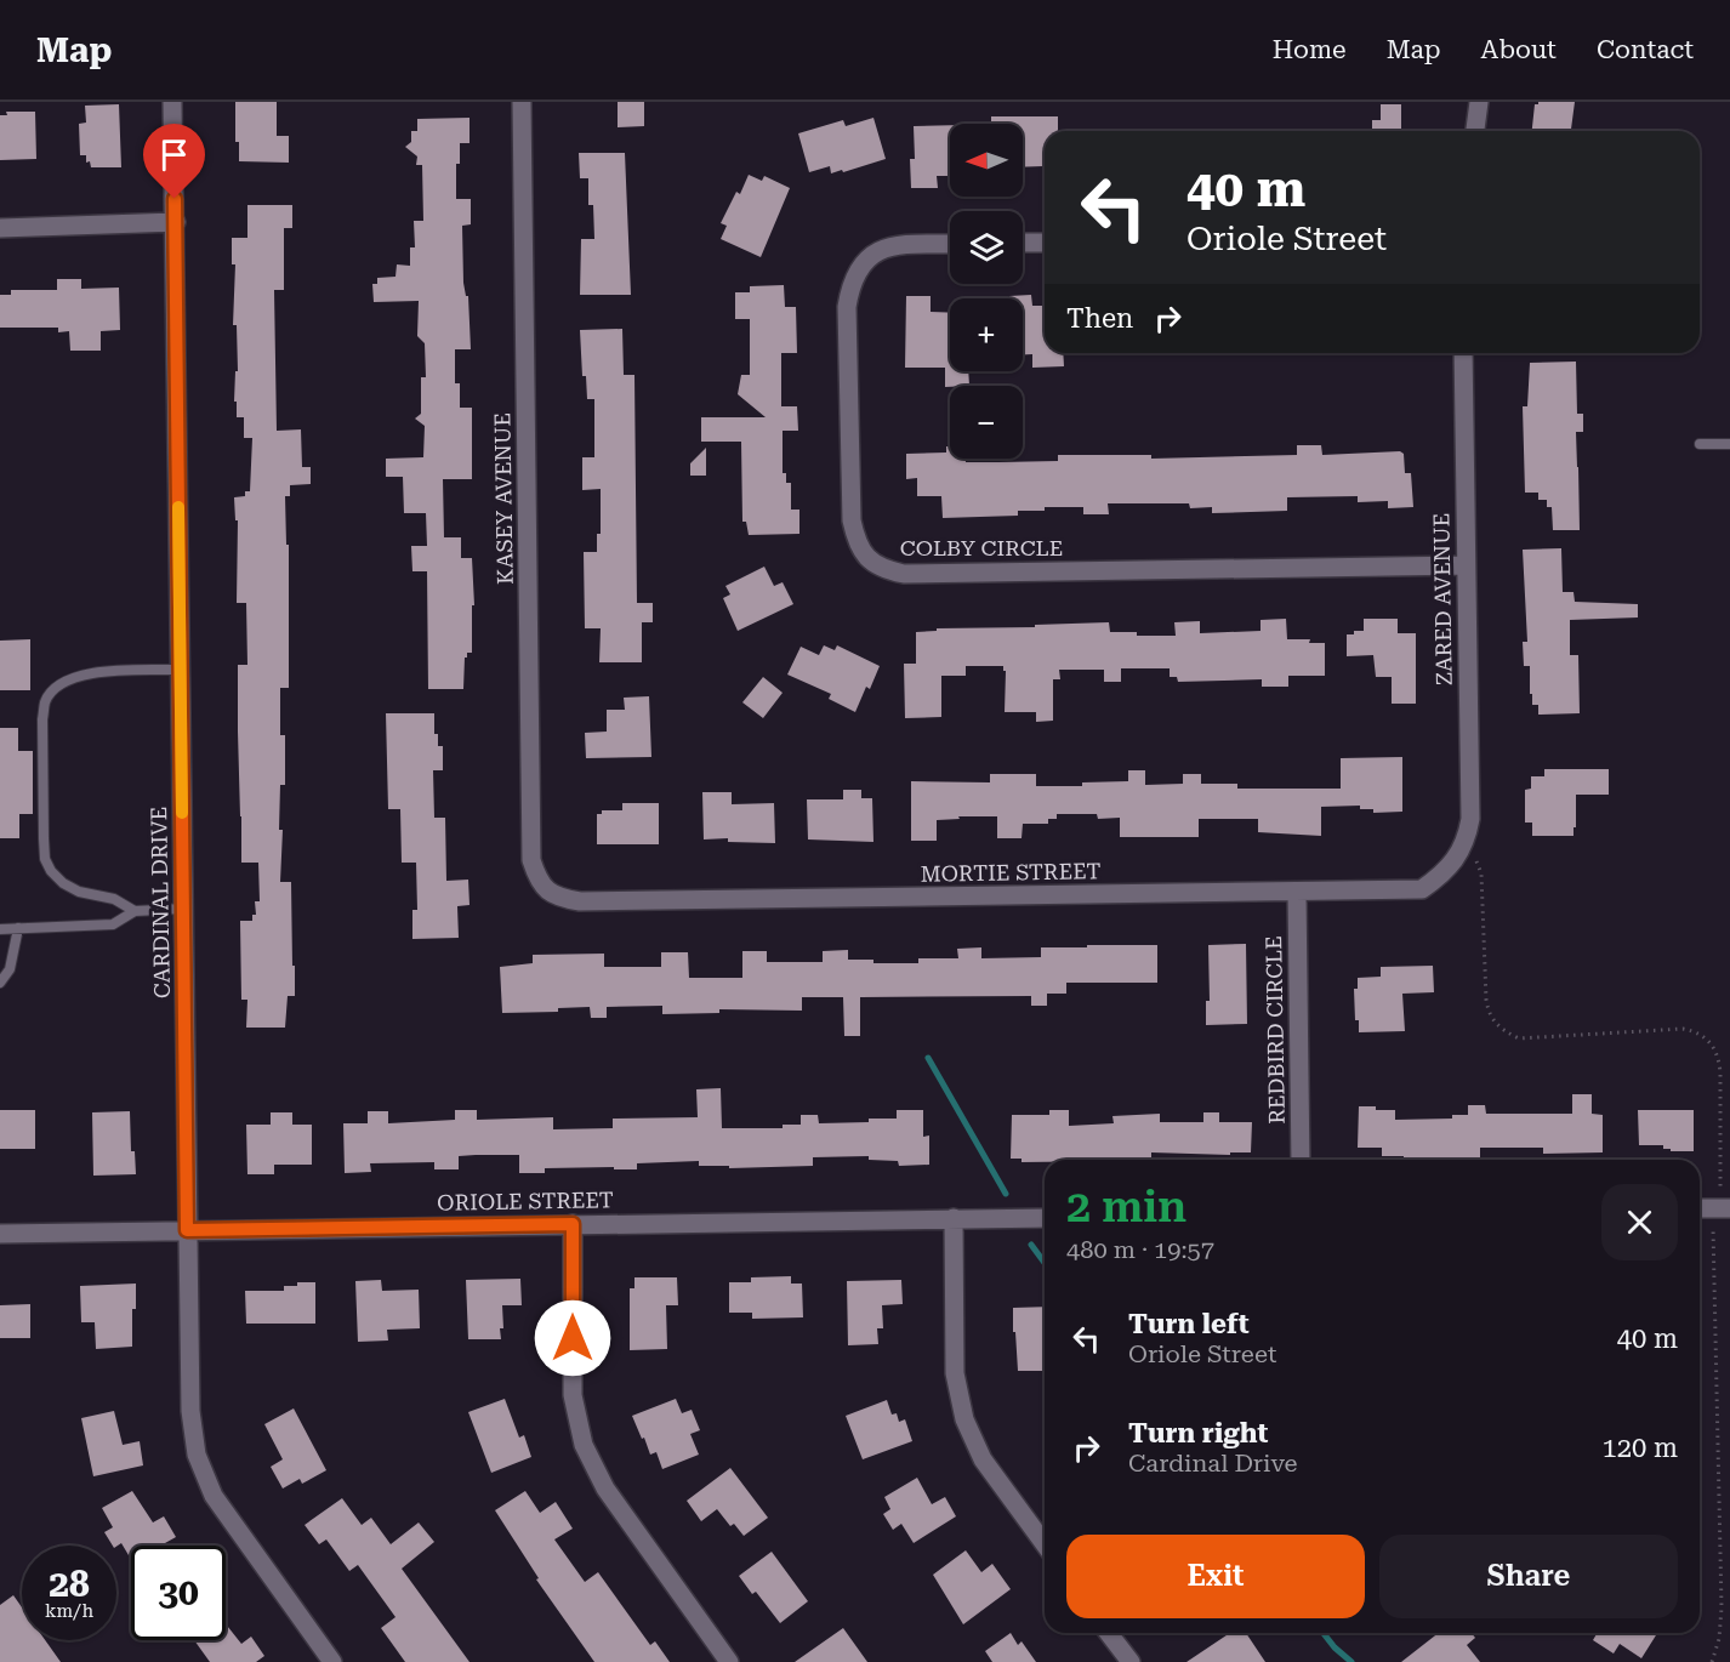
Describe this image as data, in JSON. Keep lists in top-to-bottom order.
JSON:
{
  "streets": {
    "street": [
      "KASEY AVENUE",
      "COLBY CIRCLE",
      "ZARED AVENUE",
      "MORTIE STREET",
      "CARDINAL DRIVE",
      "REDBIRD CIRCLE",
      "ORIOLE STREET"
    ]
  },
  "crossings": [
    ["KASEY AVENUE", "MORTIE STREET"],
    ["COLBY CIRCLE", "ZARED AVENUE"],
    ["ZARED AVENUE", "MORTIE STREET"],
    ["MORTIE STREET", "REDBIRD CIRCLE"],
    ["CARDINAL DRIVE", "ORIOLE STREET"]
  ],
  "north": "left",
  "page": {
    "header": "Map",
    "nav": [
      "Home",
      "Map",
      "About",
      "Contact"
    ],
    "map_buttons": ["+", "−"],
    "turn": ["40 m", "Oriole Street"],
    "then": "Then",
    "heading": ["2 min", "480 m · 19:57"],
    "list": [
      {
        "name": "Turn left",
        "note": "Oriole Street",
        "value": "40 m"
      },
      {
        "name": "Turn right",
        "note": "Cardinal Drive",
        "value": "120 m"
      }
    ],
    "buttons": ["Exit", "Share"],
    "speed": "28 km/h",
    "limit": "30"
  }
}
